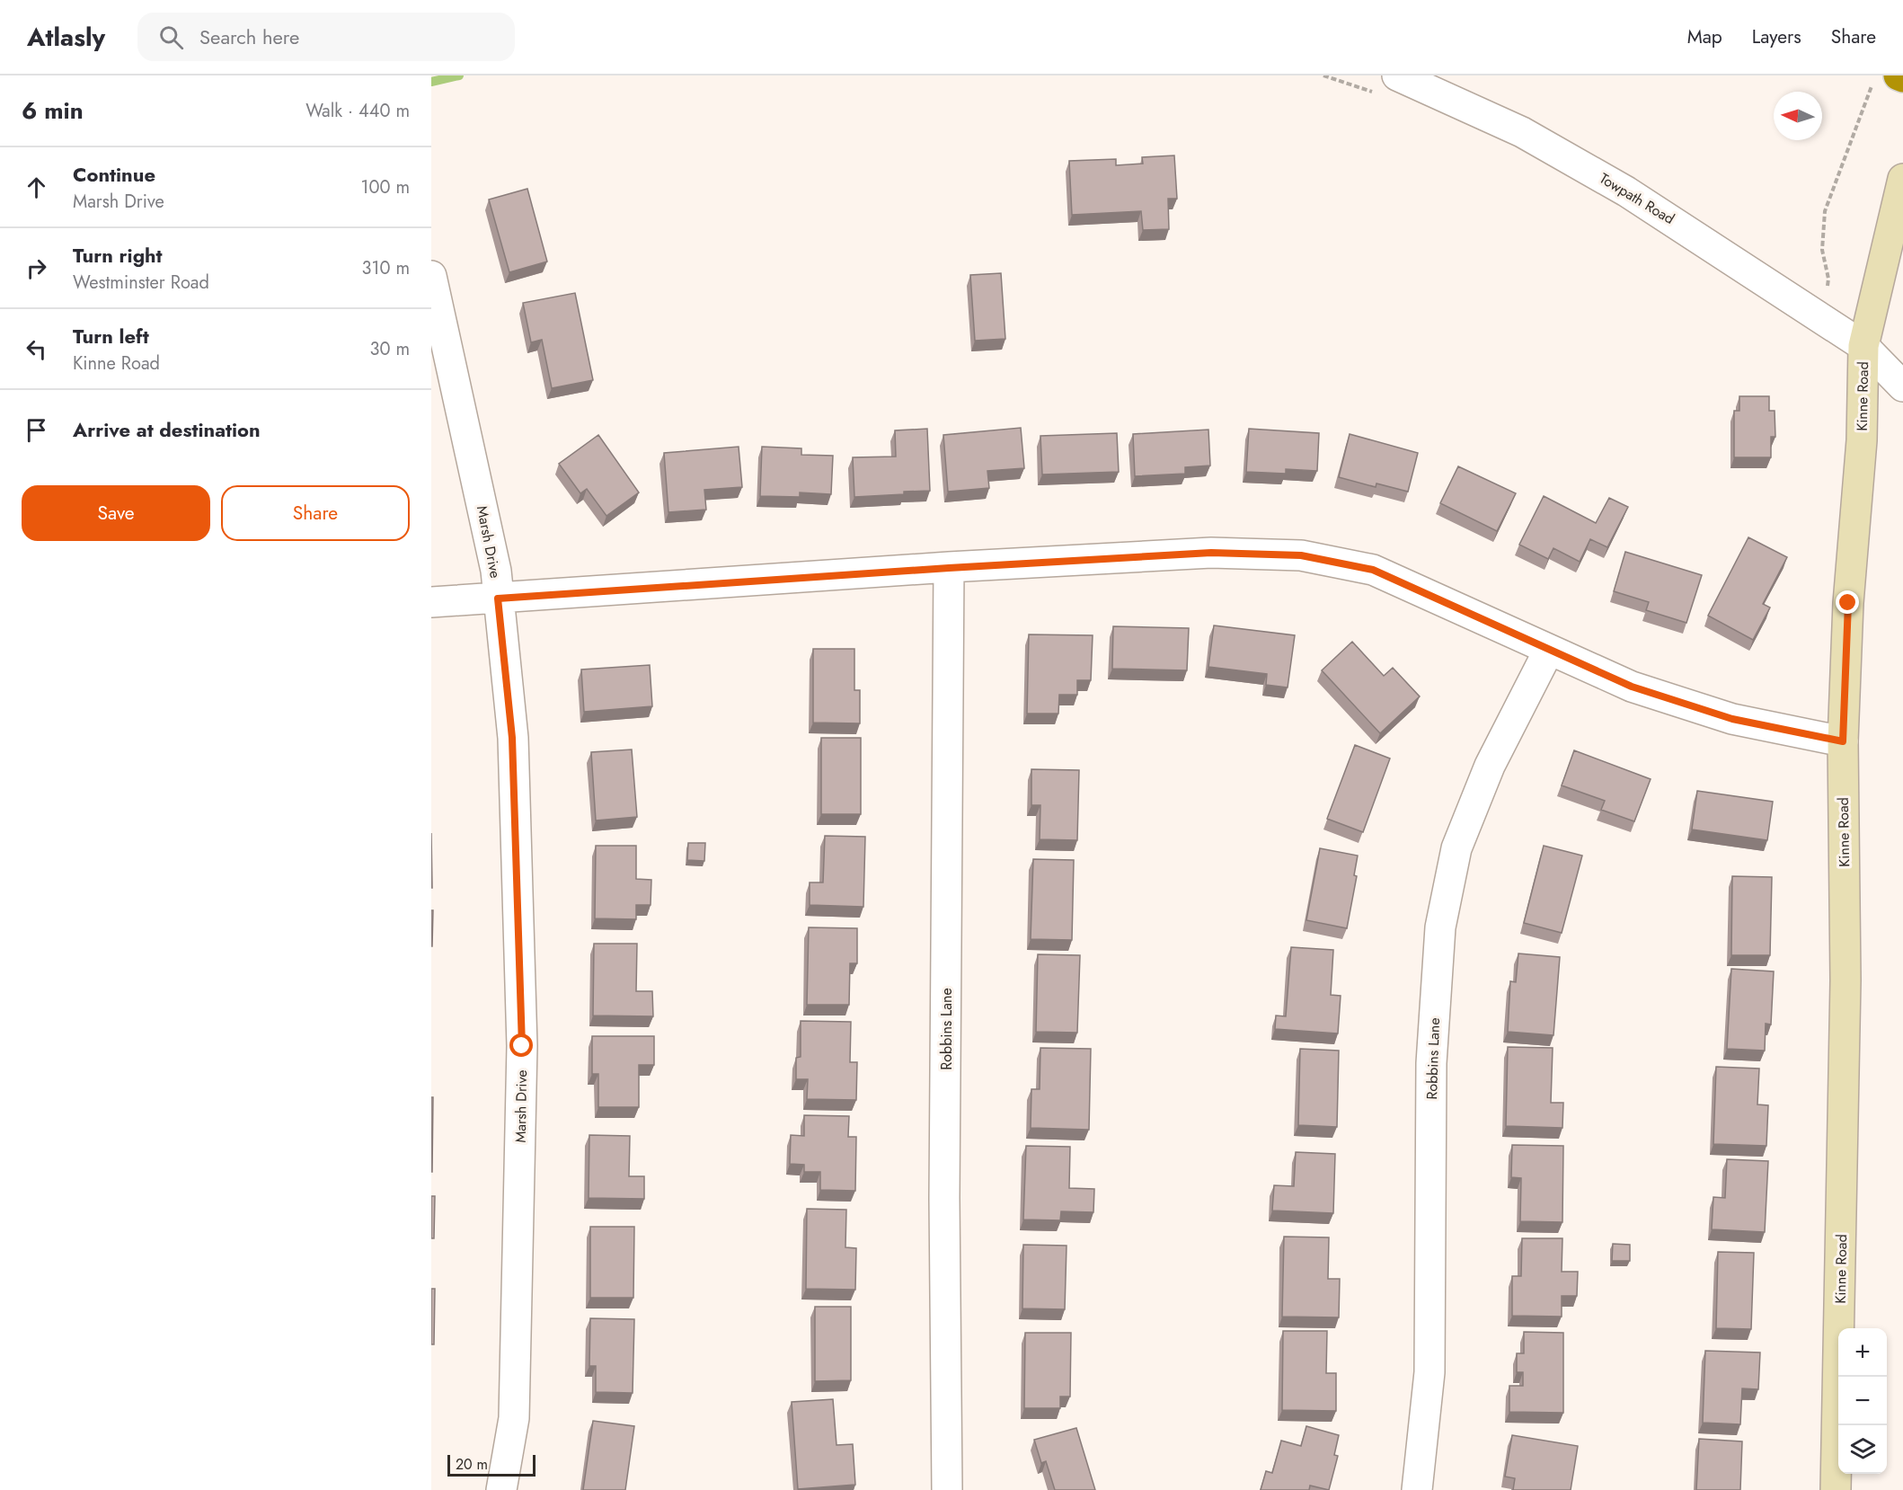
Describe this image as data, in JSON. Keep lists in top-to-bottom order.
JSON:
{
  "streets": {
    "street": [
      "Towpath Road",
      "Kinne Road",
      "Marsh Drive",
      "Robbins Lane"
    ]
  },
  "crossings": [
    ["Towpath Road", "Kinne Road"]
  ],
  "scale_bar": "20 m",
  "north": "left",
  "page": {
    "header": "Atlasly",
    "search": "Search here",
    "nav": ["Map", "Layers", "Share"],
    "heading": ["6 min", "Walk · 440 m"],
    "list": [
      ["Continue", "Marsh Drive", "100 m"],
      ["Turn right", "Westminster Road", "310 m"],
      ["Turn left", "Kinne Road", "30 m"],
      "Arrive at destination"
    ],
    "buttons": ["Save", "Share"],
    "map_buttons": ["+", "−"],
    "scale": "20 m"
  }
}
